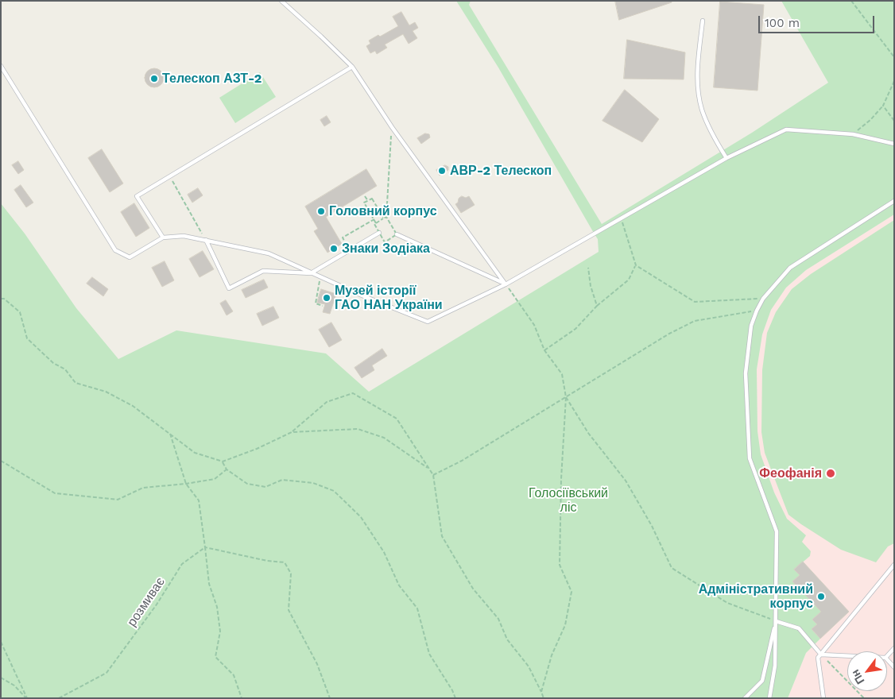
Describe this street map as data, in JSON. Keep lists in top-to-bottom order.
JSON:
{
  "streets": {
    "path": ["розмиває"]
  },
  "parks": ["Голосіївський ліс"],
  "places": [
    "Телескоп АЗТ-2",
    "АВР-2 Телескоп",
    "Головний корпус",
    "Знаки Зодіака",
    "Музей історії ГАО НАН України",
    "Феофанія",
    "Адміністративний корпус"
  ],
  "scale_bar": "100 m",
  "north": "bottom left"
}
